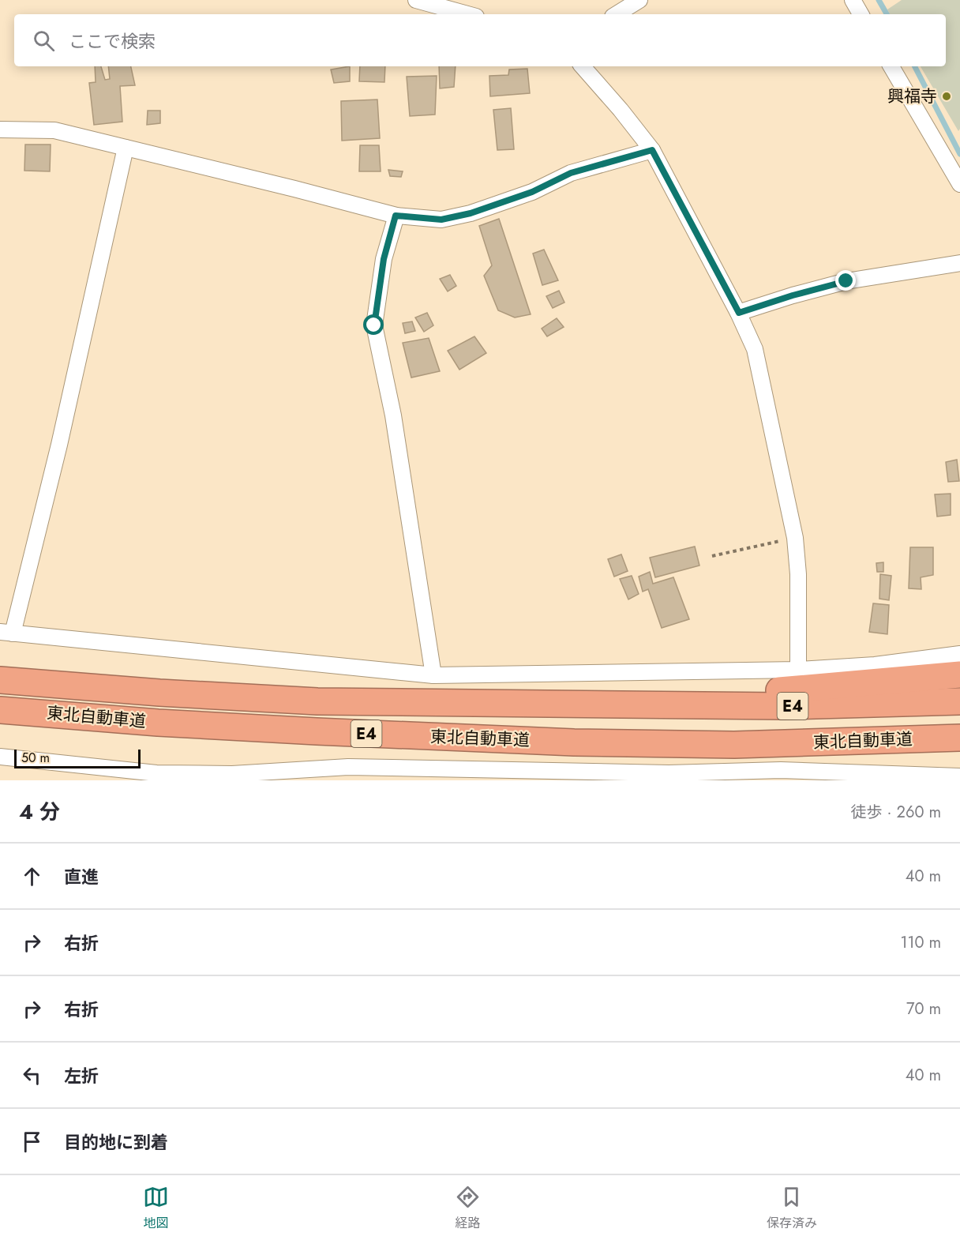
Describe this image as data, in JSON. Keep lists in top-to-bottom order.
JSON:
{
  "streets": {
    "highway": ["E4", "東北自動車道"]
  },
  "places": ["興福寺"],
  "scale_bar": "50 m",
  "page": {
    "search": "ここで検索",
    "scale": "50 m",
    "heading": ["4 分", "徒歩 · 260 m"],
    "list": [
      ["直進", "40 m"],
      ["右折", "110 m"],
      ["右折", "70 m"],
      ["左折", "40 m"],
      "目的地に到着"
    ],
    "nav": ["地図", "経路", "保存済み"]
  }
}
